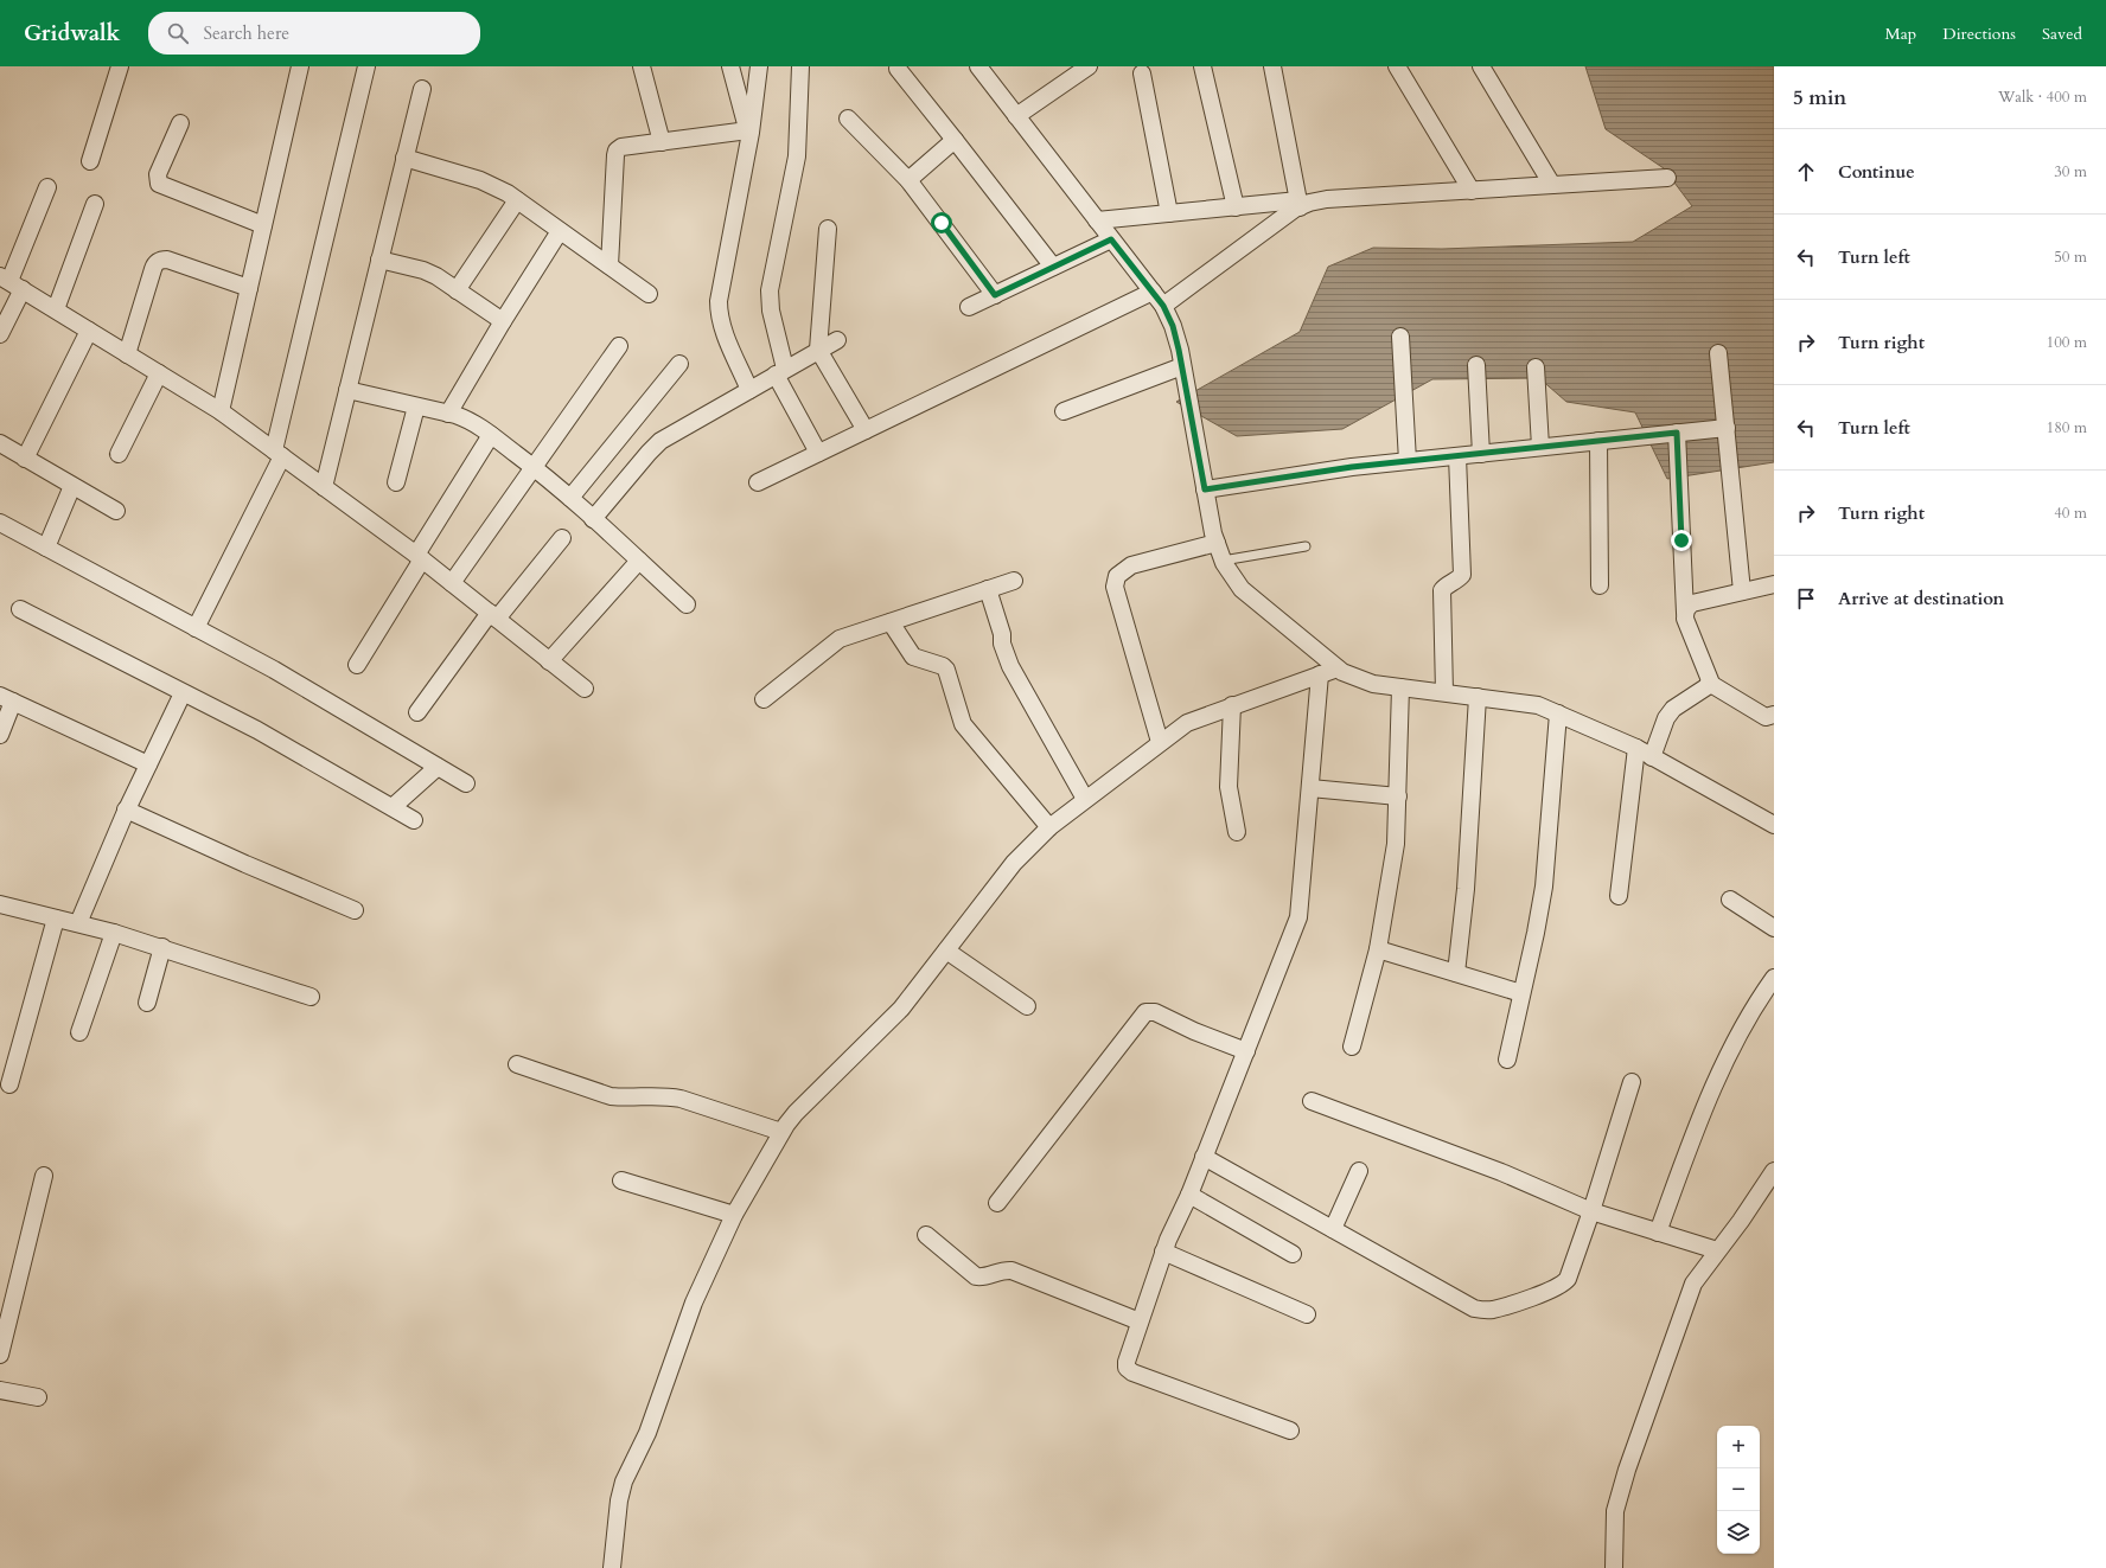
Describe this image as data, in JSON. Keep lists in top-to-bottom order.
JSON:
{
  "page": {
    "header": "Gridwalk",
    "search": "Search here",
    "nav": ["Map", "Directions", "Saved"],
    "heading": ["5 min", "Walk · 400 m"],
    "list": [
      ["Continue", "30 m"],
      ["Turn left", "50 m"],
      ["Turn right", "100 m"],
      ["Turn left", "180 m"],
      ["Turn right", "40 m"],
      "Arrive at destination"
    ],
    "map_buttons": ["+", "−"]
  }
}
